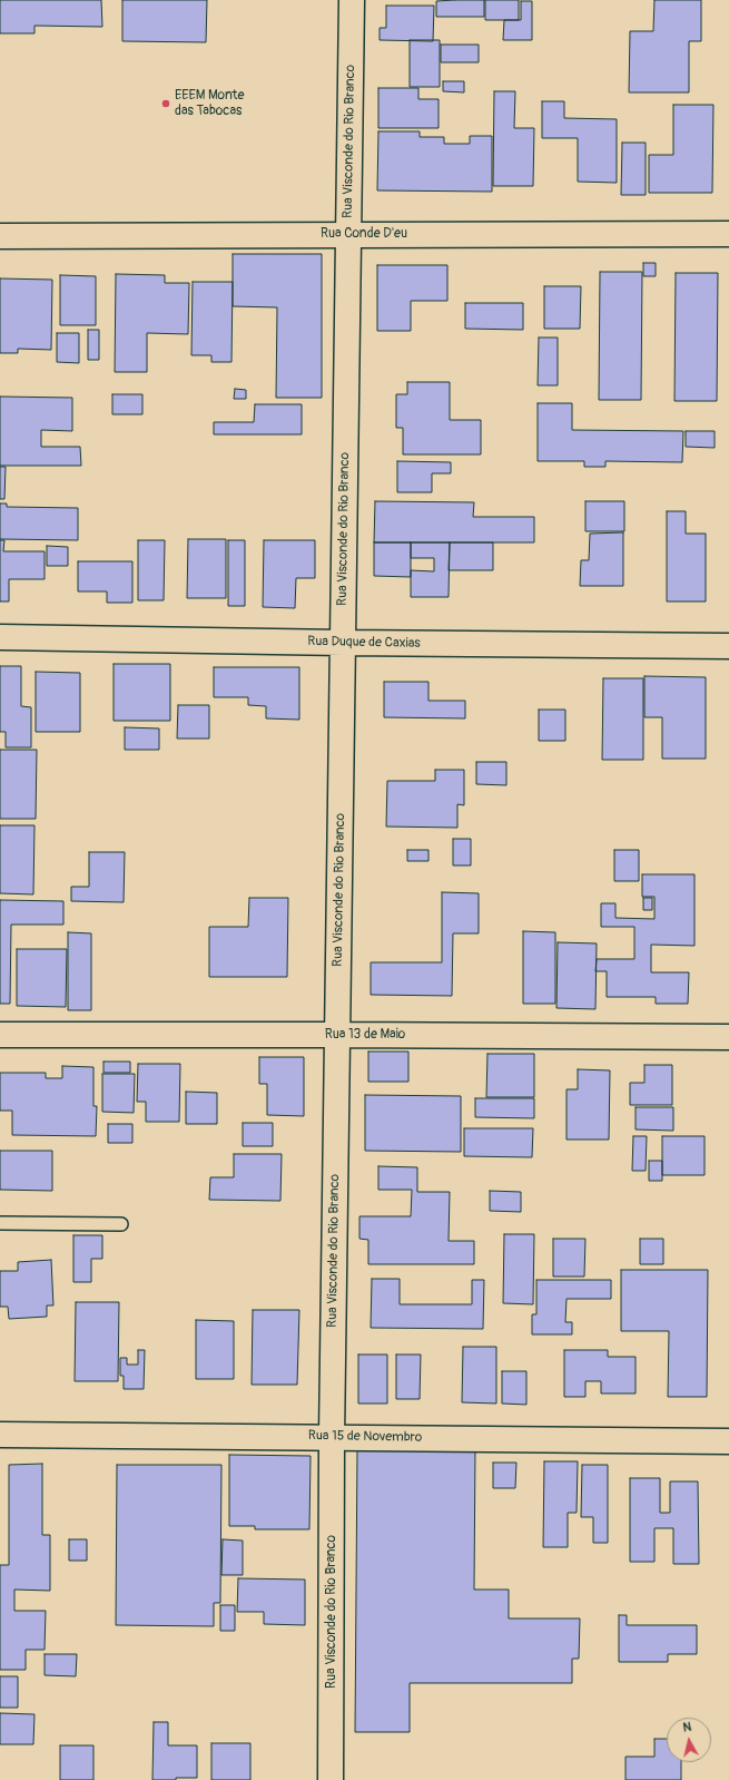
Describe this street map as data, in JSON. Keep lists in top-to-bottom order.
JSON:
{
  "streets": {
    "street": [
      "Rua Visconde do Rio Branco",
      "Rua Conde D'eu",
      "Rua Duque de Caxias",
      "Rua 13 de Maio",
      "Rua 15 de Novembro"
    ]
  },
  "crossings": [
    ["Rua Visconde do Rio Branco", "Rua Conde D'eu"],
    ["Rua Visconde do Rio Branco", "Rua Duque de Caxias"],
    ["Rua Visconde do Rio Branco", "Rua 13 de Maio"],
    ["Rua Visconde do Rio Branco", "Rua 15 de Novembro"]
  ],
  "places": ["EEEM Monte das Tabocas"],
  "north": "top"
}
